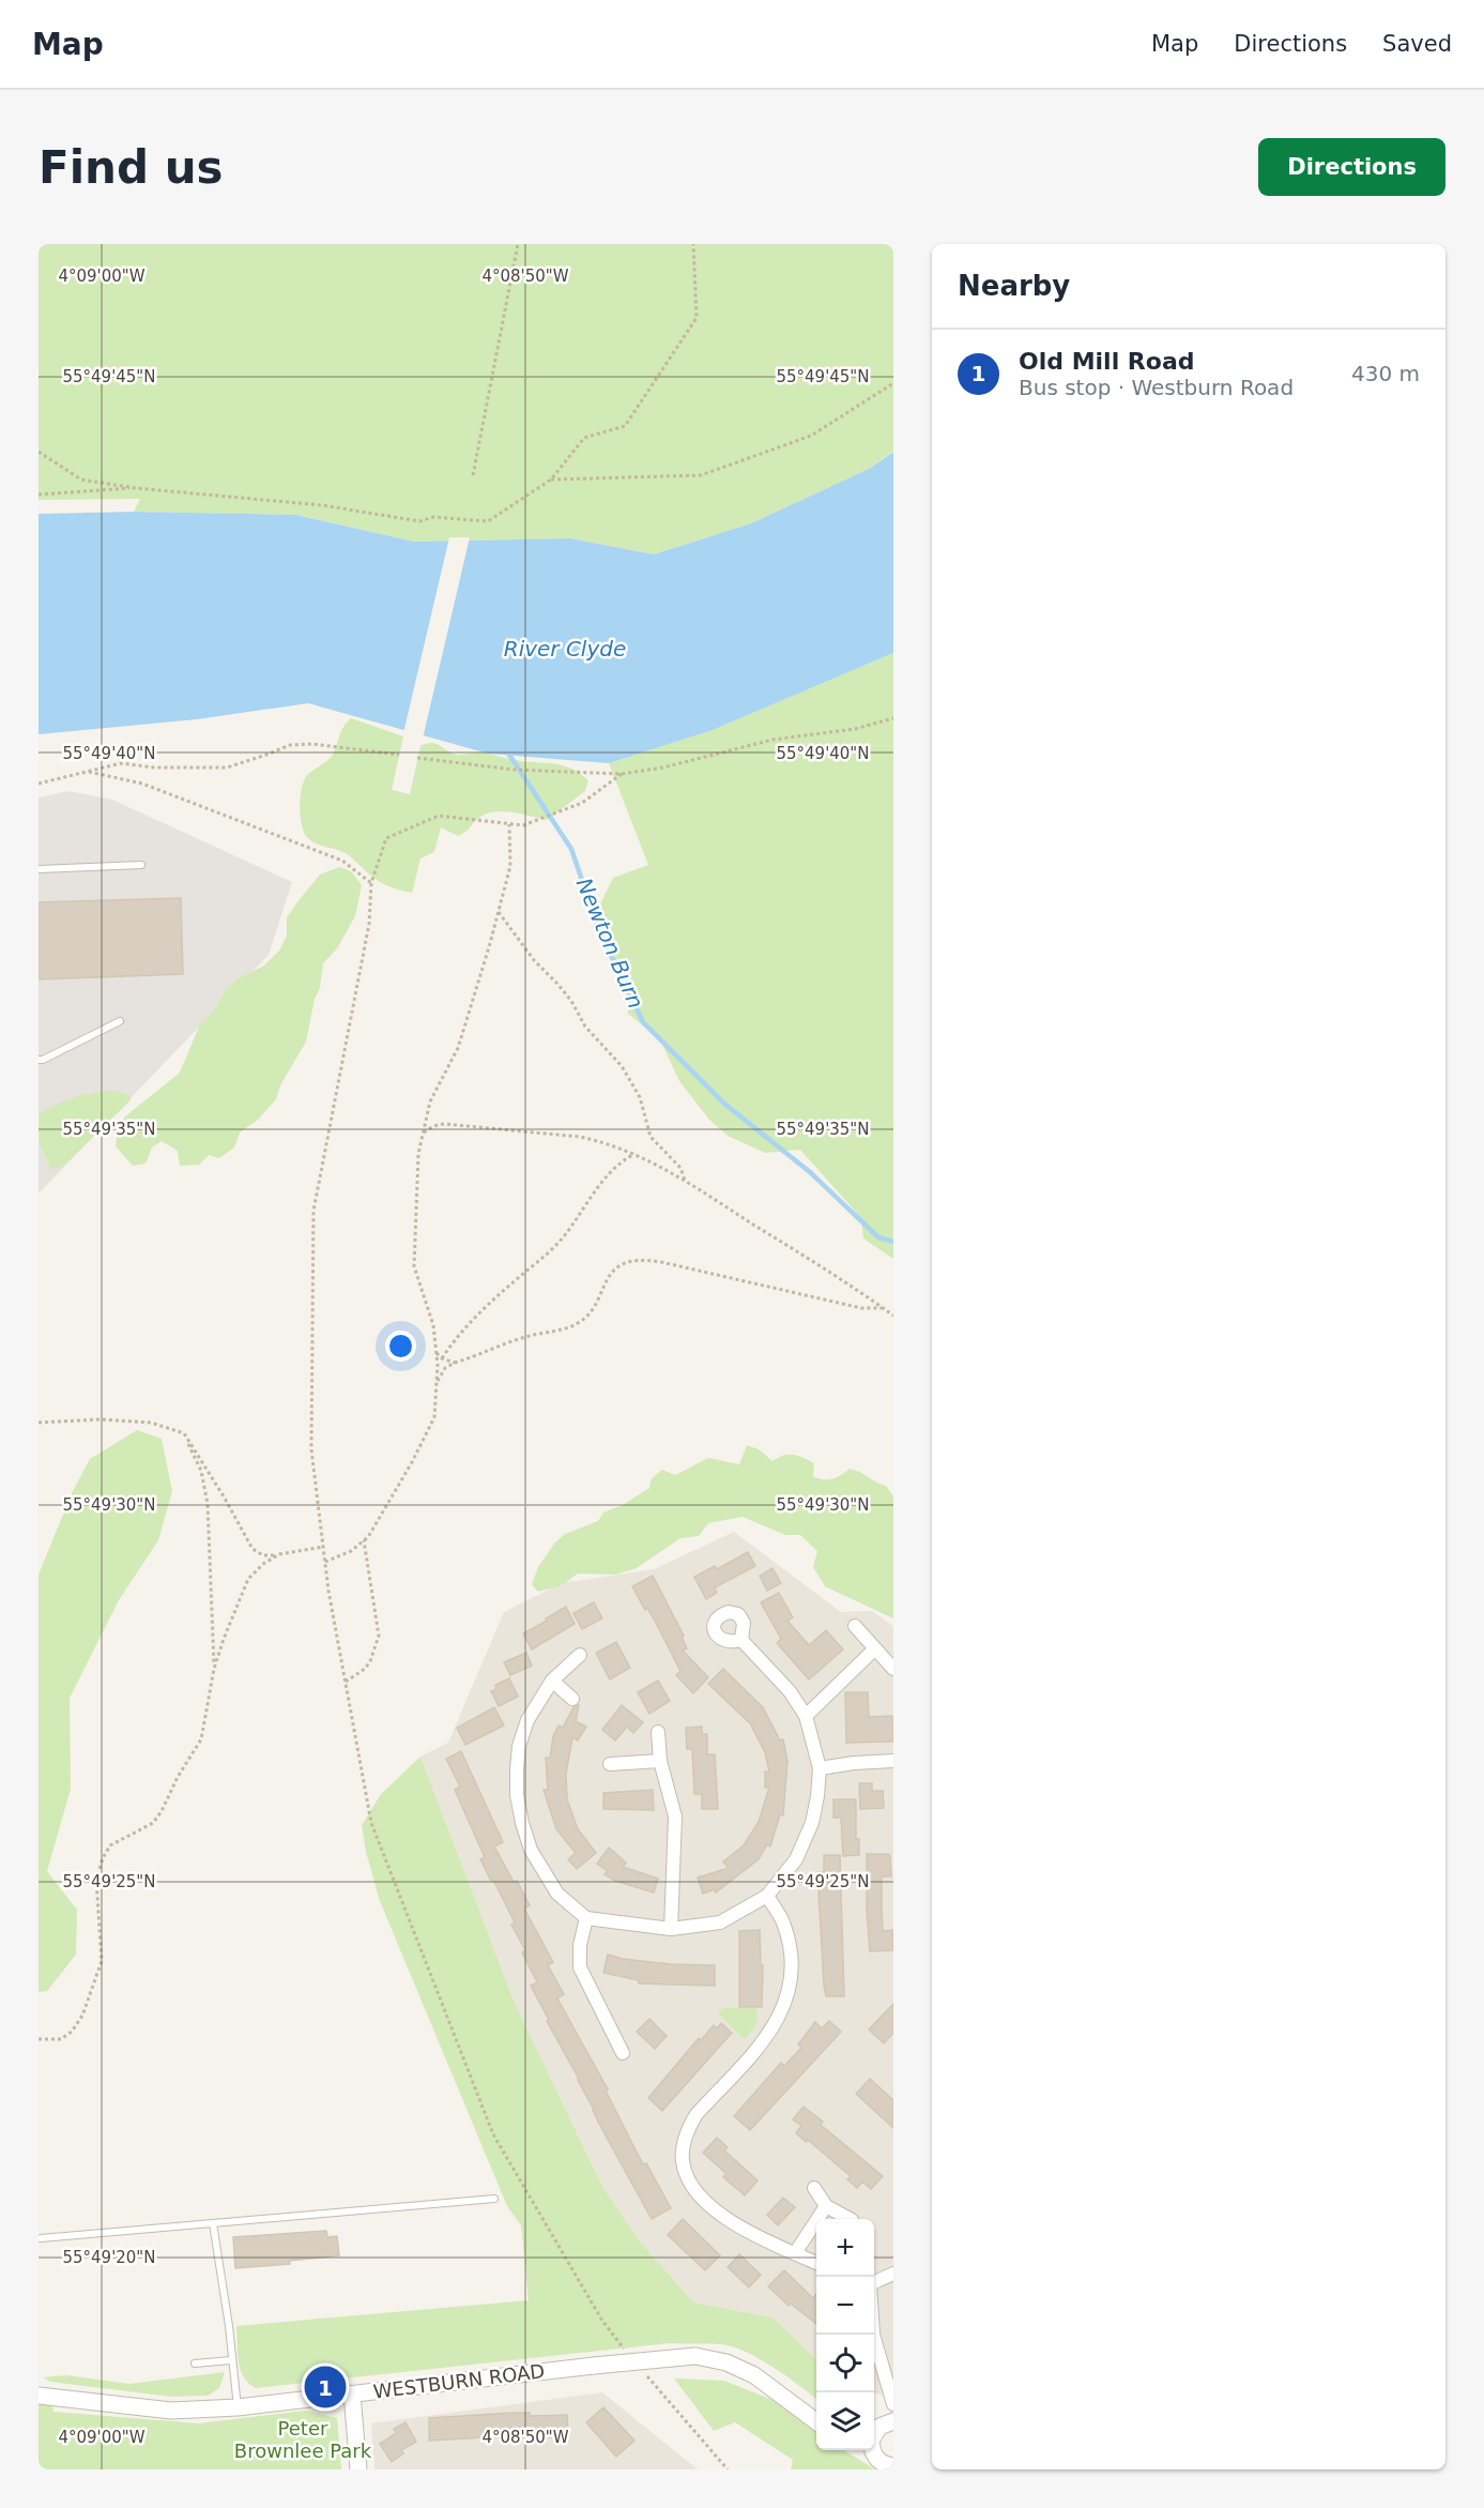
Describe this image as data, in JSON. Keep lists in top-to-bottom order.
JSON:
{
  "streets": {
    "street": ["WESTBURN ROAD"]
  },
  "water": ["River Clyde", "Newton Burn"],
  "parks": ["Peter Brownlee Park"],
  "page": {
    "header": "Map",
    "nav": ["Map", "Directions", "Saved"],
    "buttons": "Directions",
    "title": "Find us",
    "heading": "Nearby",
    "list": [
      {
        "mark": "1",
        "name": "Old Mill Road",
        "note": "Bus stop · Westburn Road",
        "value": "430 m"
      }
    ],
    "map_buttons": ["+", "−"],
    "pins": "1"
  },
  "coordinates": [
    "4°09'00\"W",
    "4°08'50\"W",
    "55°49'45\"N",
    "55°49'40\"N",
    "55°49'35\"N",
    "55°49'30\"N",
    "55°49'25\"N",
    "55°49'20\"N"
  ]
}
